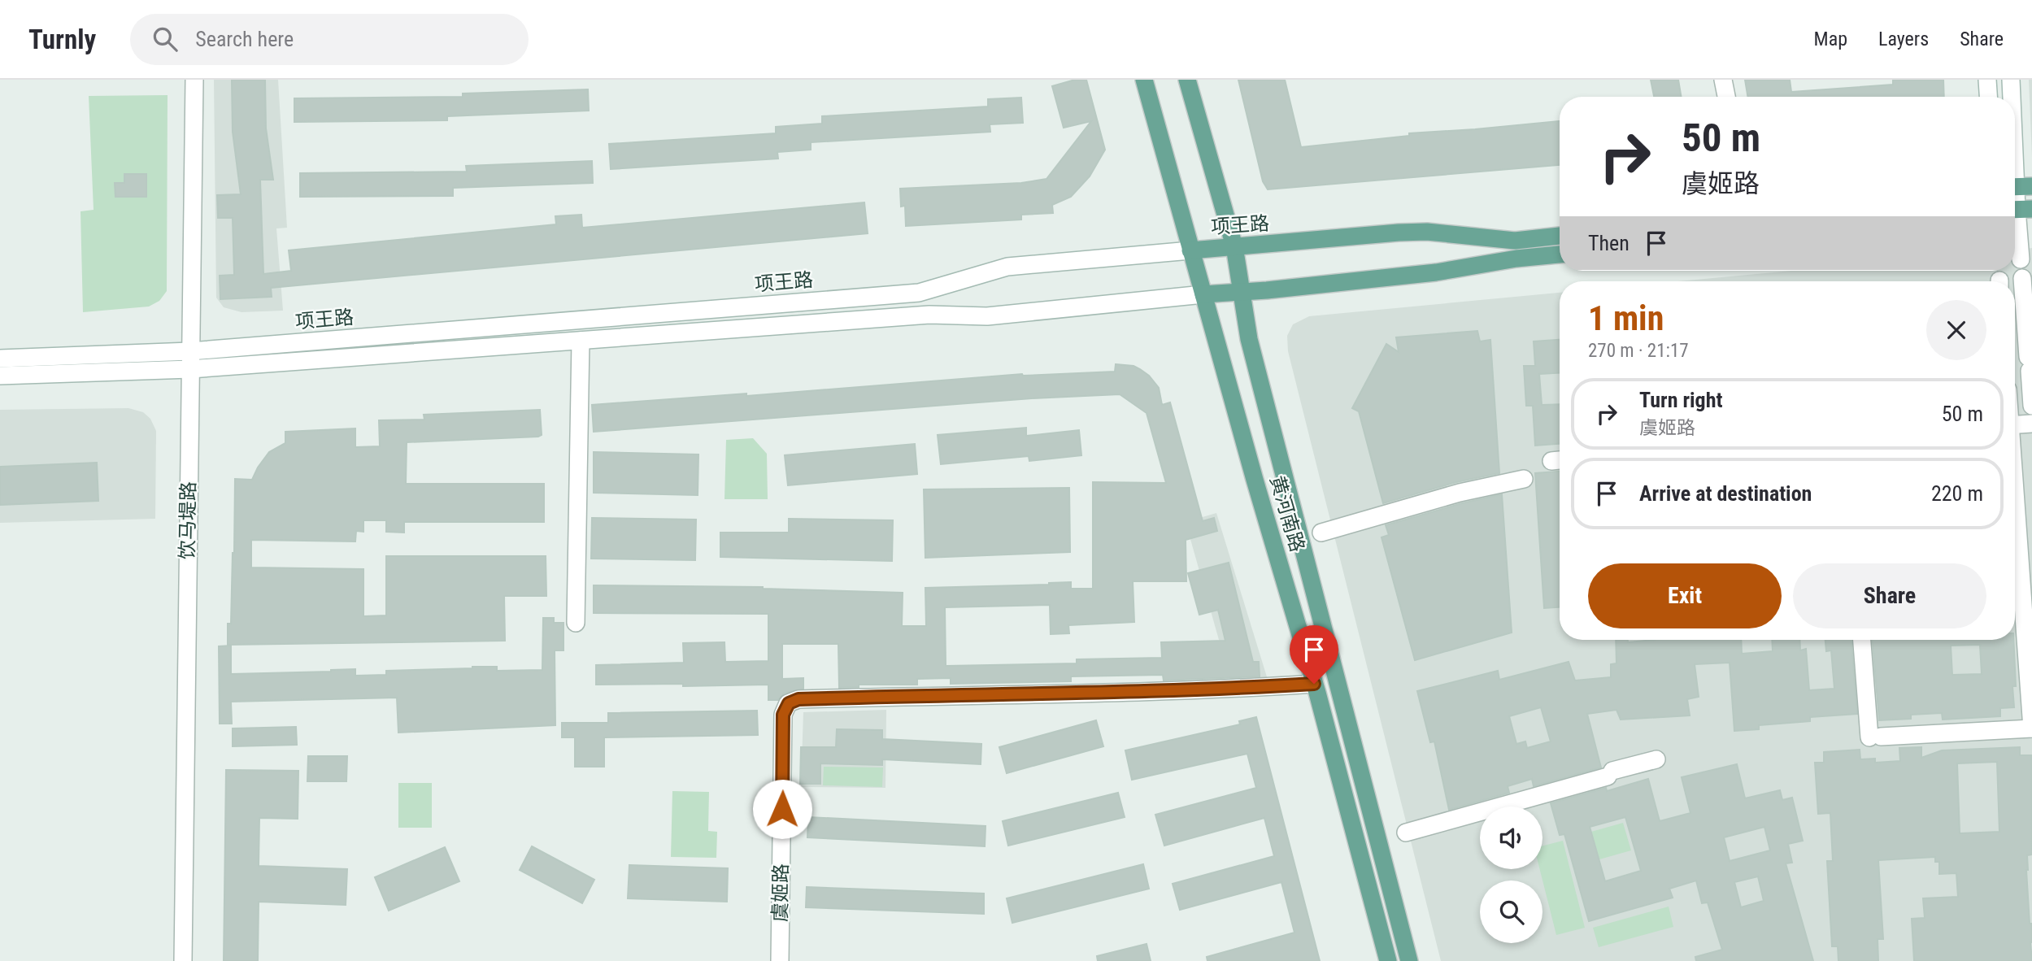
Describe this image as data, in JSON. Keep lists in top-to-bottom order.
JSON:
{
  "streets": {
    "main road": ["项王路", "黄河南路"],
    "street": ["饮马堤路", "虞姬路"]
  },
  "crossings": [
    ["项王路", "黄河南路"],
    ["项王路", "饮马堤路"],
    ["黄河南路", "虞姬路"]
  ],
  "page": {
    "header": "Turnly",
    "search": "Search here",
    "nav": ["Map", "Layers", "Share"],
    "turn": ["50 m", "虞姬路"],
    "then": "Then",
    "heading": ["1 min", "270 m · 21:17"],
    "list": [
      {
        "name": "Turn right",
        "note": "虞姬路",
        "value": "50 m"
      },
      {
        "name": "Arrive at destination",
        "value": "220 m"
      }
    ],
    "buttons": ["Exit", "Share"]
  }
}
